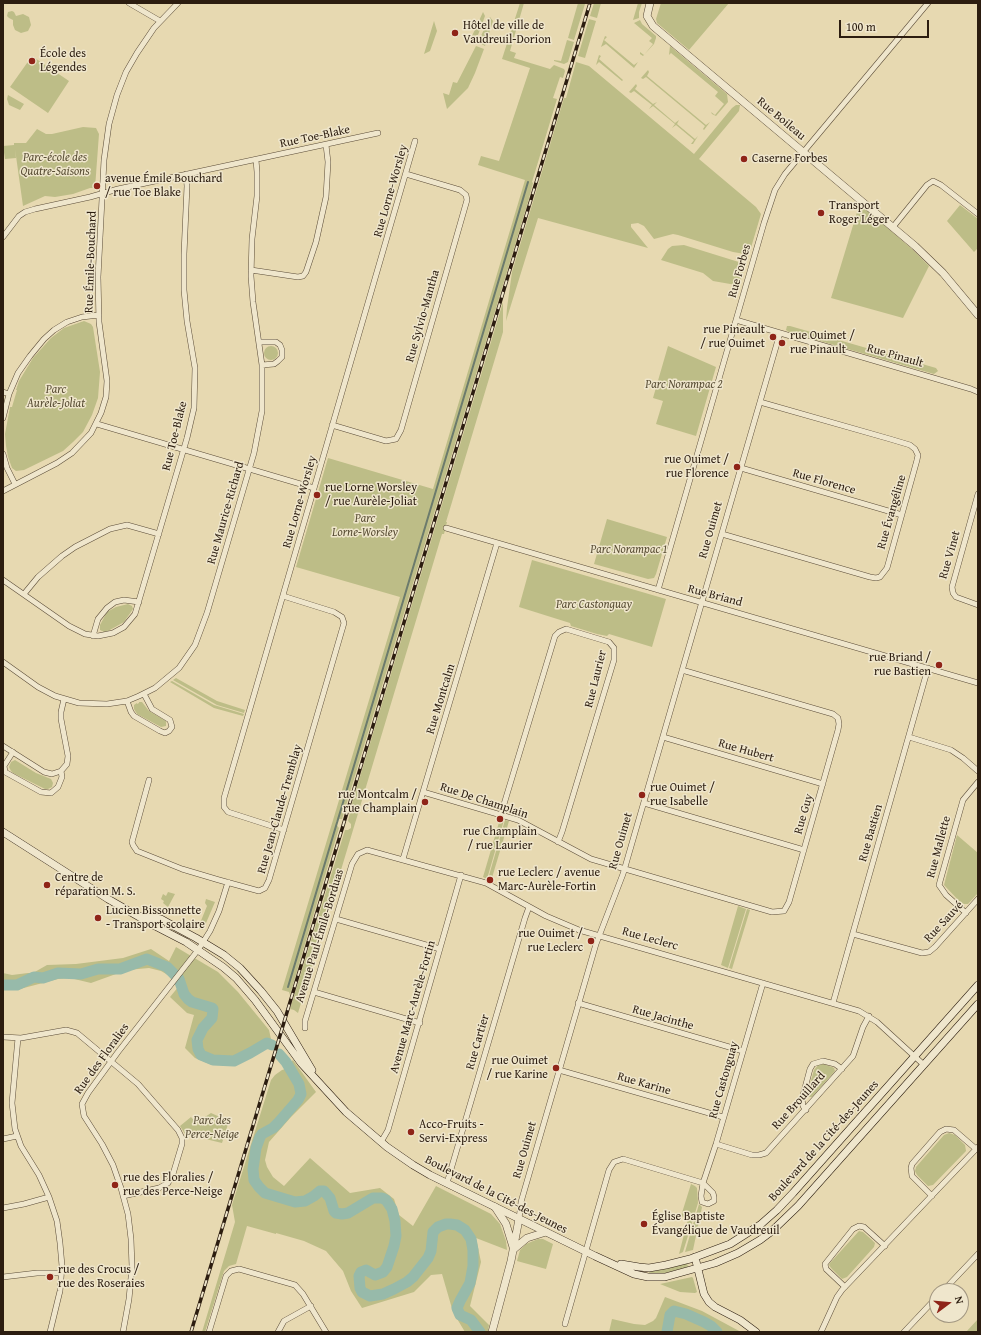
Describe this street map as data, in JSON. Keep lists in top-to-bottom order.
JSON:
{
  "streets": {
    "main road": ["Rue Boileau", "Rue Ouimet", "Boulevard de la Cité-des-Jeunes"],
    "street": [
      "Rue Toe-Blake",
      "Rue Lorne-Worsley",
      "Rue Émile-Bouchard",
      "Rue Forbes",
      "Rue Sylvio-Mantha",
      "Rue Pinault",
      "Rue Florence",
      "Rue Évangéline",
      "Rue Maurice-Richard",
      "Rue Vinet",
      "Rue Briand",
      "Rue Laurier",
      "Rue Montcalm",
      "Rue Hubert",
      "Rue De Champlain",
      "Rue Jean-Claude-Tremblay",
      "Rue Guy",
      "Rue Bastien",
      "Rue Mallette",
      "Rue Sauvé",
      "Avenue Paul-Émile-Borduas",
      "Rue Leclerc",
      "Avenue Marc-Aurèle-Fortin",
      "Rue Jacinthe",
      "Rue Cartier",
      "Rue des Floralies",
      "Rue Castonguay",
      "Rue Karine",
      "Rue Brouillard"
    ]
  },
  "crossings": [
    ["Rue Boileau", "Rue Forbes"],
    ["Rue Toe-Blake", "Rue Émile-Bouchard"],
    ["Rue Toe-Blake", "Rue Maurice-Richard"],
    ["Rue Lorne-Worsley", "Rue Sylvio-Mantha"],
    ["Rue Lorne-Worsley", "Rue Jean-Claude-Tremblay"],
    ["Rue Forbes", "Rue Pinault"],
    ["Rue Forbes", "Rue Briand"],
    ["Rue Pinault", "Rue Ouimet"],
    ["Rue Florence", "Rue Évangéline"],
    ["Rue Florence", "Rue Ouimet"],
    ["Rue Évangéline", "Rue Ouimet"],
    ["Rue Ouimet", "Rue Briand"],
    ["Rue Ouimet", "Rue Hubert"],
    ["Rue Ouimet", "Rue De Champlain"],
    ["Rue Ouimet", "Rue Guy"],
    ["Rue Ouimet", "Rue Leclerc"],
    ["Rue Ouimet", "Rue Jacinthe"],
    ["Rue Ouimet", "Rue Karine"],
    ["Rue Ouimet", "Boulevard de la Cité-des-Jeunes"],
    ["Rue Briand", "Rue Montcalm"],
    ["Rue Briand", "Rue Bastien"],
    ["Rue Laurier", "Rue De Champlain"],
    ["Rue Montcalm", "Rue De Champlain"],
    ["Rue Montcalm", "Rue Leclerc"],
    ["Rue Hubert", "Rue Guy"],
    ["Rue De Champlain", "Rue Guy"],
    ["Rue Jean-Claude-Tremblay", "Rue des Floralies"],
    ["Rue Bastien", "Rue Sauvé"],
    ["Rue Bastien", "Rue Leclerc"],
    ["Rue Mallette", "Rue Sauvé"],
    ["Avenue Paul-Émile-Borduas", "Rue Leclerc"],
    ["Rue Leclerc", "Avenue Marc-Aurèle-Fortin"],
    ["Rue Leclerc", "Rue Cartier"],
    ["Rue Leclerc", "Rue Castonguay"],
    ["Rue Leclerc", "Rue Brouillard"],
    ["Rue Leclerc", "Boulevard de la Cité-des-Jeunes"],
    ["Avenue Marc-Aurèle-Fortin", "Boulevard de la Cité-des-Jeunes"],
    ["Rue Jacinthe", "Rue Castonguay"],
    ["Rue Cartier", "Boulevard de la Cité-des-Jeunes"],
    ["Rue des Floralies", "Boulevard de la Cité-des-Jeunes"],
    ["Rue Castonguay", "Rue Karine"],
    ["Rue Castonguay", "Rue Brouillard"],
    ["Rue Castonguay", "Boulevard de la Cité-des-Jeunes"]
  ],
  "parks": [
    "Parc-école des Quatre-Saisons",
    "Parc Norampac 2",
    "Parc Aurèle-Joliat",
    "Parc Lorne-Worsley",
    "Parc Norampac 1",
    "Parc Castonguay",
    "Parc des Perce-Neige"
  ],
  "places": [
    "Hôtel de ville de Vaudreuil-Dorion",
    "École des Légendes",
    "Caserne Forbes",
    "avenue Émile Bouchard / rue Toe Blake",
    "Transport Roger Léger",
    "rue Pineault / rue Ouimet",
    "rue Ouimet / rue Pinault",
    "rue Ouimet / rue Florence",
    "rue Lorne Worsley / rue Aurèle-Joliat",
    "rue Briand / rue Bastien",
    "rue Ouimet / rue Isabelle",
    "rue Montcalm / rue Champlain",
    "rue Champlain / rue Laurier",
    "rue Leclerc / avenue Marc-Aurèle-Fortin",
    "Centre de réparation M. S.",
    "Lucien Bissonnette - Transport scolaire",
    "rue Ouimet / rue Leclerc",
    "rue Ouimet / rue Karine",
    "Acco-Fruits - Servi-Express",
    "rue des Floralies / rue des Perce-Neige",
    "Église Baptiste Évangélique de Vaudreuil",
    "rue des Crocus / rue des Roseraies"
  ],
  "scale_bar": "100 m",
  "north": "right"
}
